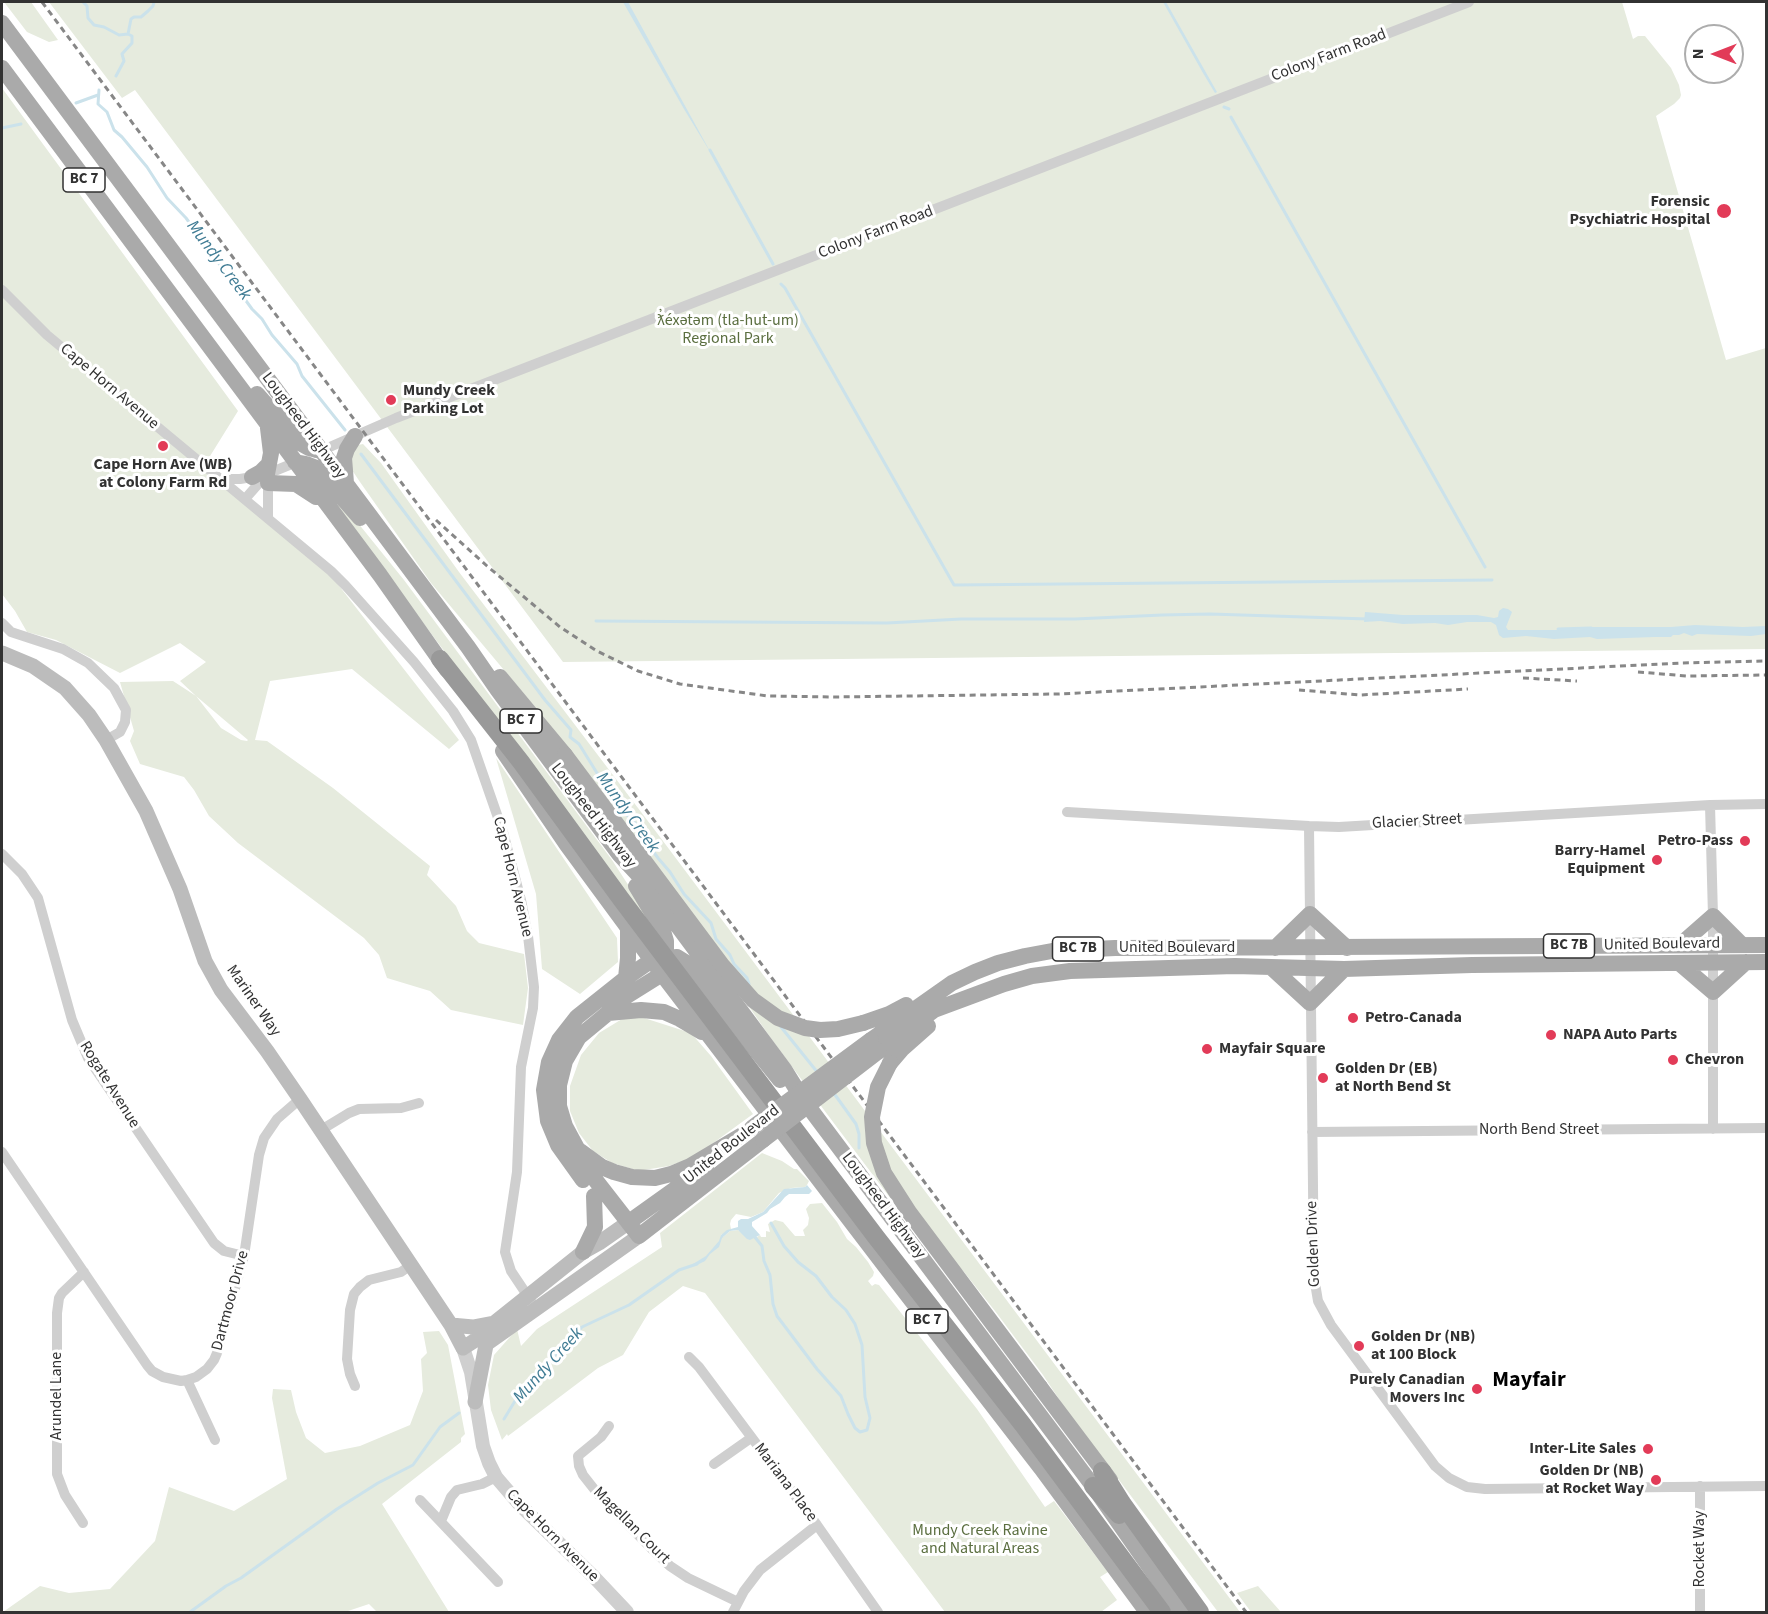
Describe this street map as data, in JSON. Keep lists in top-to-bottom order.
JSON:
{
  "streets": {
    "main road": [
      "BC 7",
      "Lougheed Highway",
      "United Boulevard",
      "BC 7B",
      "Mariner Way"
    ],
    "street": [
      "Colony Farm Road",
      "Cape Horn Avenue",
      "Glacier Street",
      "Rogate Avenue",
      "North Bend Street",
      "Golden Drive",
      "Dartmoor Drive",
      "Arundel Lane",
      "Mariana Place",
      "Magellan Court",
      "Rocket Way"
    ]
  },
  "crossings": [
    ["Colony Farm Road", "Cape Horn Avenue"],
    ["Colony Farm Road", "Lougheed Highway"],
    ["Cape Horn Avenue", "United Boulevard"],
    ["Cape Horn Avenue", "Mariner Way"],
    ["Glacier Street", "Golden Drive"],
    ["United Boulevard", "Mariner Way"],
    ["United Boulevard", "Golden Drive"],
    ["Mariner Way", "Dartmoor Drive"],
    ["Rogate Avenue", "Dartmoor Drive"],
    ["North Bend Street", "Golden Drive"],
    ["Golden Drive", "Rocket Way"]
  ],
  "districts": ["Mayfair"],
  "water": ["Mundy Creek"],
  "parks": ["ƛ̓éxətəm (tla-hut-um) Regional Park", "Mundy Creek Ravine and Natural Areas"],
  "places": [
    "Forensic Psychiatric Hospital",
    "Mundy Creek Parking Lot",
    "Cape Horn Ave (WB) at Colony Farm Rd",
    "Petro-Pass",
    "Barry-Hamel Equipment",
    "Petro-Canada",
    "NAPA Auto Parts",
    "Mayfair Square",
    "Chevron",
    "Golden Dr (EB) at North Bend St",
    "Golden Dr (NB) at 100 Block",
    "Purely Canadian Movers Inc",
    "Inter-Lite Sales",
    "Golden Dr (NB) at Rocket Way"
  ],
  "north": "left"
}
